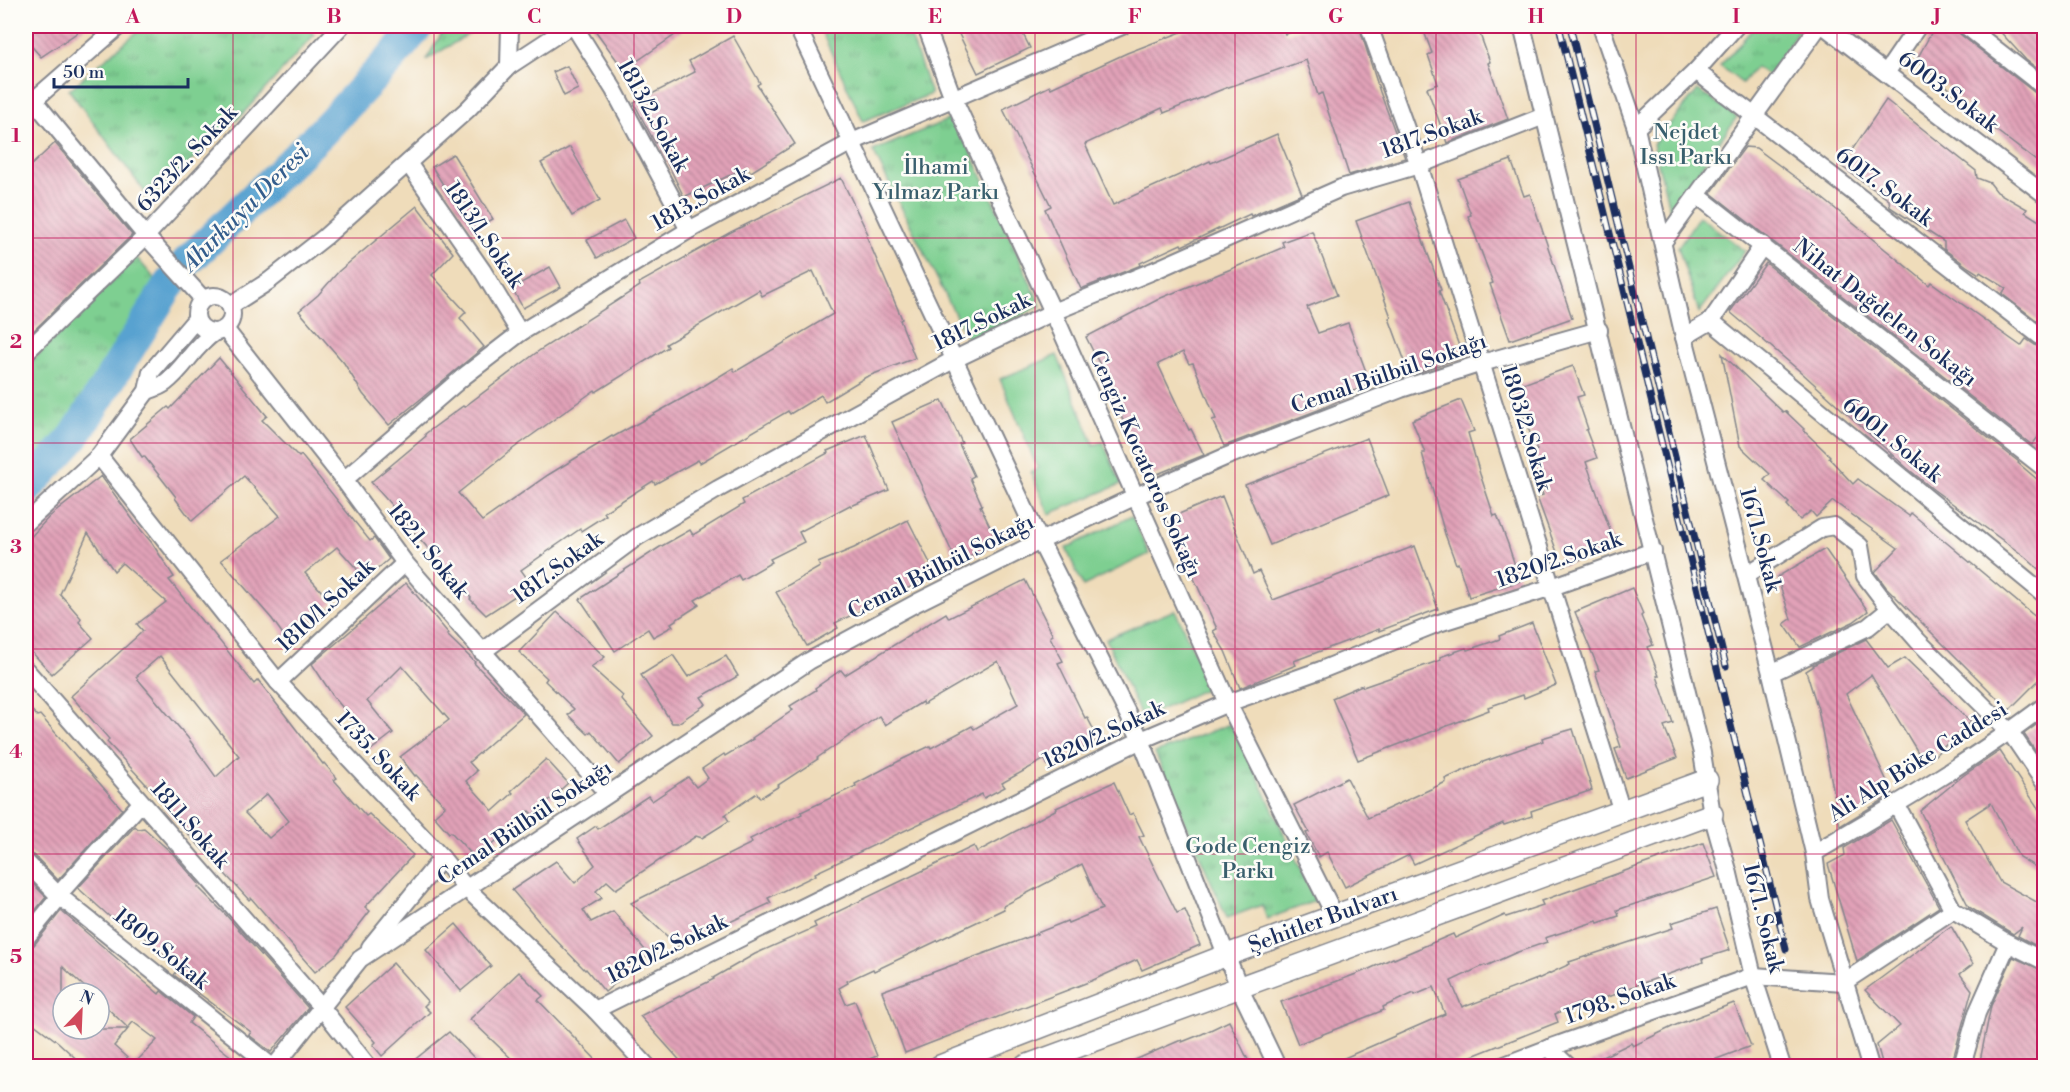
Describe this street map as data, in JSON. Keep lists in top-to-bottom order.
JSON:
{
  "streets": {
    "street": [
      "6003.Sokak",
      "1813/2.Sokak",
      "1817.Sokak",
      "6323/2. Sokak",
      "6017. Sokak",
      "1813.Sokak",
      "1813/1.Sokak",
      "Nihat Dağdelen Sokağı",
      "Cemal Bülbül Sokağı",
      "1803/2.Sokak",
      "6001. Sokak",
      "Cengiz Kocatoros Sokağı",
      "1671.Sokak",
      "1821. Sokak",
      "1820/2.Sokak",
      "1810/1.Sokak",
      "1735. Sokak",
      "Ali Alp Böke Caddesi",
      "1811.Sokak",
      "1671. Sokak",
      "Şehitler Bulvarı",
      "1809.Sokak",
      "1798. Sokak"
    ]
  },
  "crossings": [
    ["1813/2.Sokak", "1813.Sokak"],
    ["1817.Sokak", "1803/2.Sokak"],
    ["1817.Sokak", "Cengiz Kocatoros Sokağı"],
    ["1817.Sokak", "1821. Sokak"],
    ["1813.Sokak", "1813/1.Sokak"],
    ["1813.Sokak", "Cengiz Kocatoros Sokağı"],
    ["1813.Sokak", "1821. Sokak"],
    ["Cemal Bülbül Sokağı", "1803/2.Sokak"],
    ["Cemal Bülbül Sokağı", "Cengiz Kocatoros Sokağı"],
    ["Cemal Bülbül Sokağı", "1821. Sokak"],
    ["Cemal Bülbül Sokağı", "1735. Sokak"],
    ["Cemal Bülbül Sokağı", "1811.Sokak"],
    ["Cemal Bülbül Sokağı", "1809.Sokak"],
    ["1803/2.Sokak", "1820/2.Sokak"],
    ["1803/2.Sokak", "Şehitler Bulvarı"],
    ["Cengiz Kocatoros Sokağı", "1820/2.Sokak"],
    ["Cengiz Kocatoros Sokağı", "Şehitler Bulvarı"],
    ["1671.Sokak", "Ali Alp Böke Caddesi"],
    ["1821. Sokak", "1810/1.Sokak"],
    ["1820/2.Sokak", "1735. Sokak"],
    ["1810/1.Sokak", "1735. Sokak"],
    ["1671. Sokak", "Şehitler Bulvarı"],
    ["1671. Sokak", "1798. Sokak"]
  ],
  "water": ["Ahırkuyu Deresi"],
  "parks": ["Nejdet Issı Parkı", "İlhami Yılmaz Parkı", "Gode Cengiz Parkı"],
  "scale_bar": "50 m",
  "north": "top right",
  "grid": {
    "columns": [
      "A",
      "B",
      "C",
      "D",
      "E",
      "F",
      "G",
      "H",
      "I",
      "J"
    ],
    "rows": [
      "1",
      "2",
      "3",
      "4",
      "5"
    ]
  }
}
